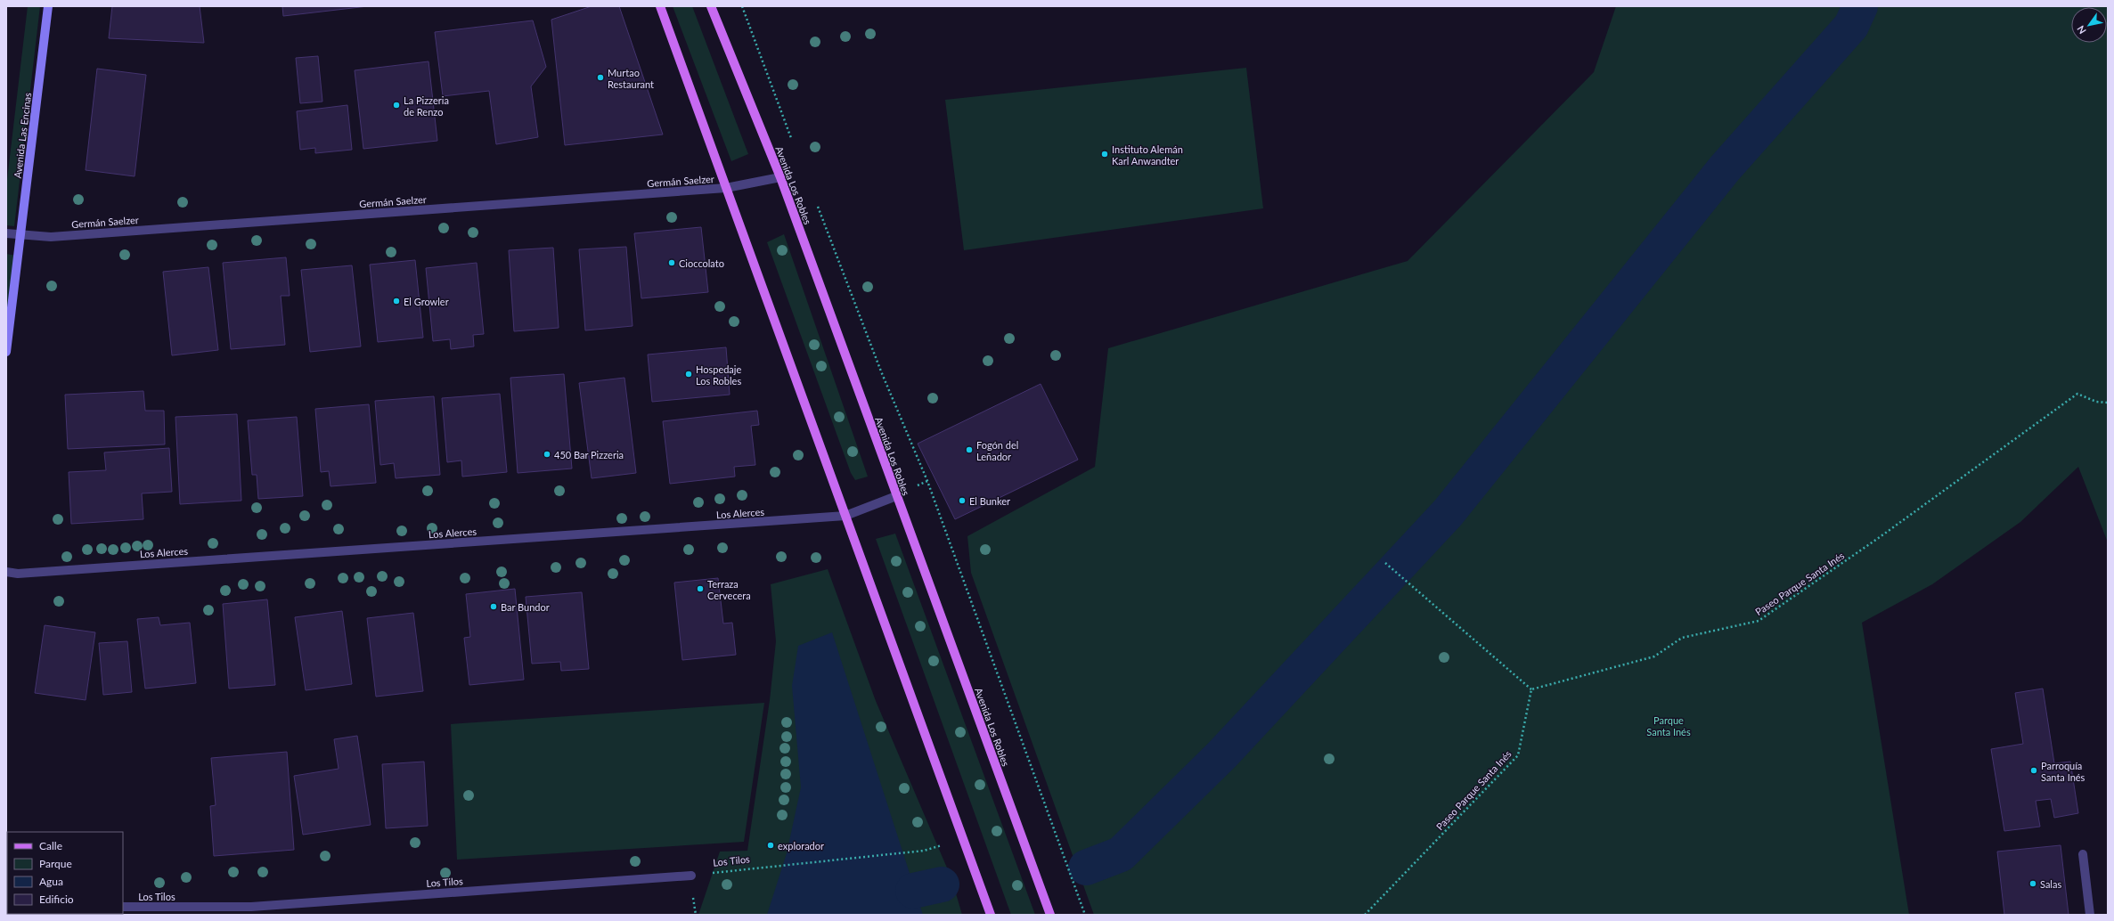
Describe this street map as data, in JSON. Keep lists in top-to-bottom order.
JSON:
{
  "streets": {
    "main road": ["Avenida Los Robles"],
    "street": [
      "Avenida Las Encinas",
      "Germán Saelzer",
      "Los Alerces",
      "Los Tilos"
    ],
    "path": ["Paseo Parque Santa Inés"]
  },
  "crossings": [
    ["Avenida Las Encinas", "Germán Saelzer"],
    ["Germán Saelzer", "Avenida Los Robles"],
    ["Avenida Los Robles", "Los Alerces"]
  ],
  "parks": ["Parque Santa Inés"],
  "places": [
    "Murtao Restaurant",
    "La Pizzeria de Renzo",
    "Instituto Alemán Karl Anwandter",
    "Cioccolato",
    "El Growler",
    "Hospedaje Los Robles",
    "Fogón del Leñador",
    "450 Bar Pizzeria",
    "El Bunker",
    "Terraza Cervecera",
    "Bar Bundor",
    "Parroquía Santa Inés",
    "explorador",
    "Salas"
  ],
  "legend": [
    "Calle",
    "Parque",
    "Agua",
    "Edificio"
  ],
  "north": "bottom left"
}
